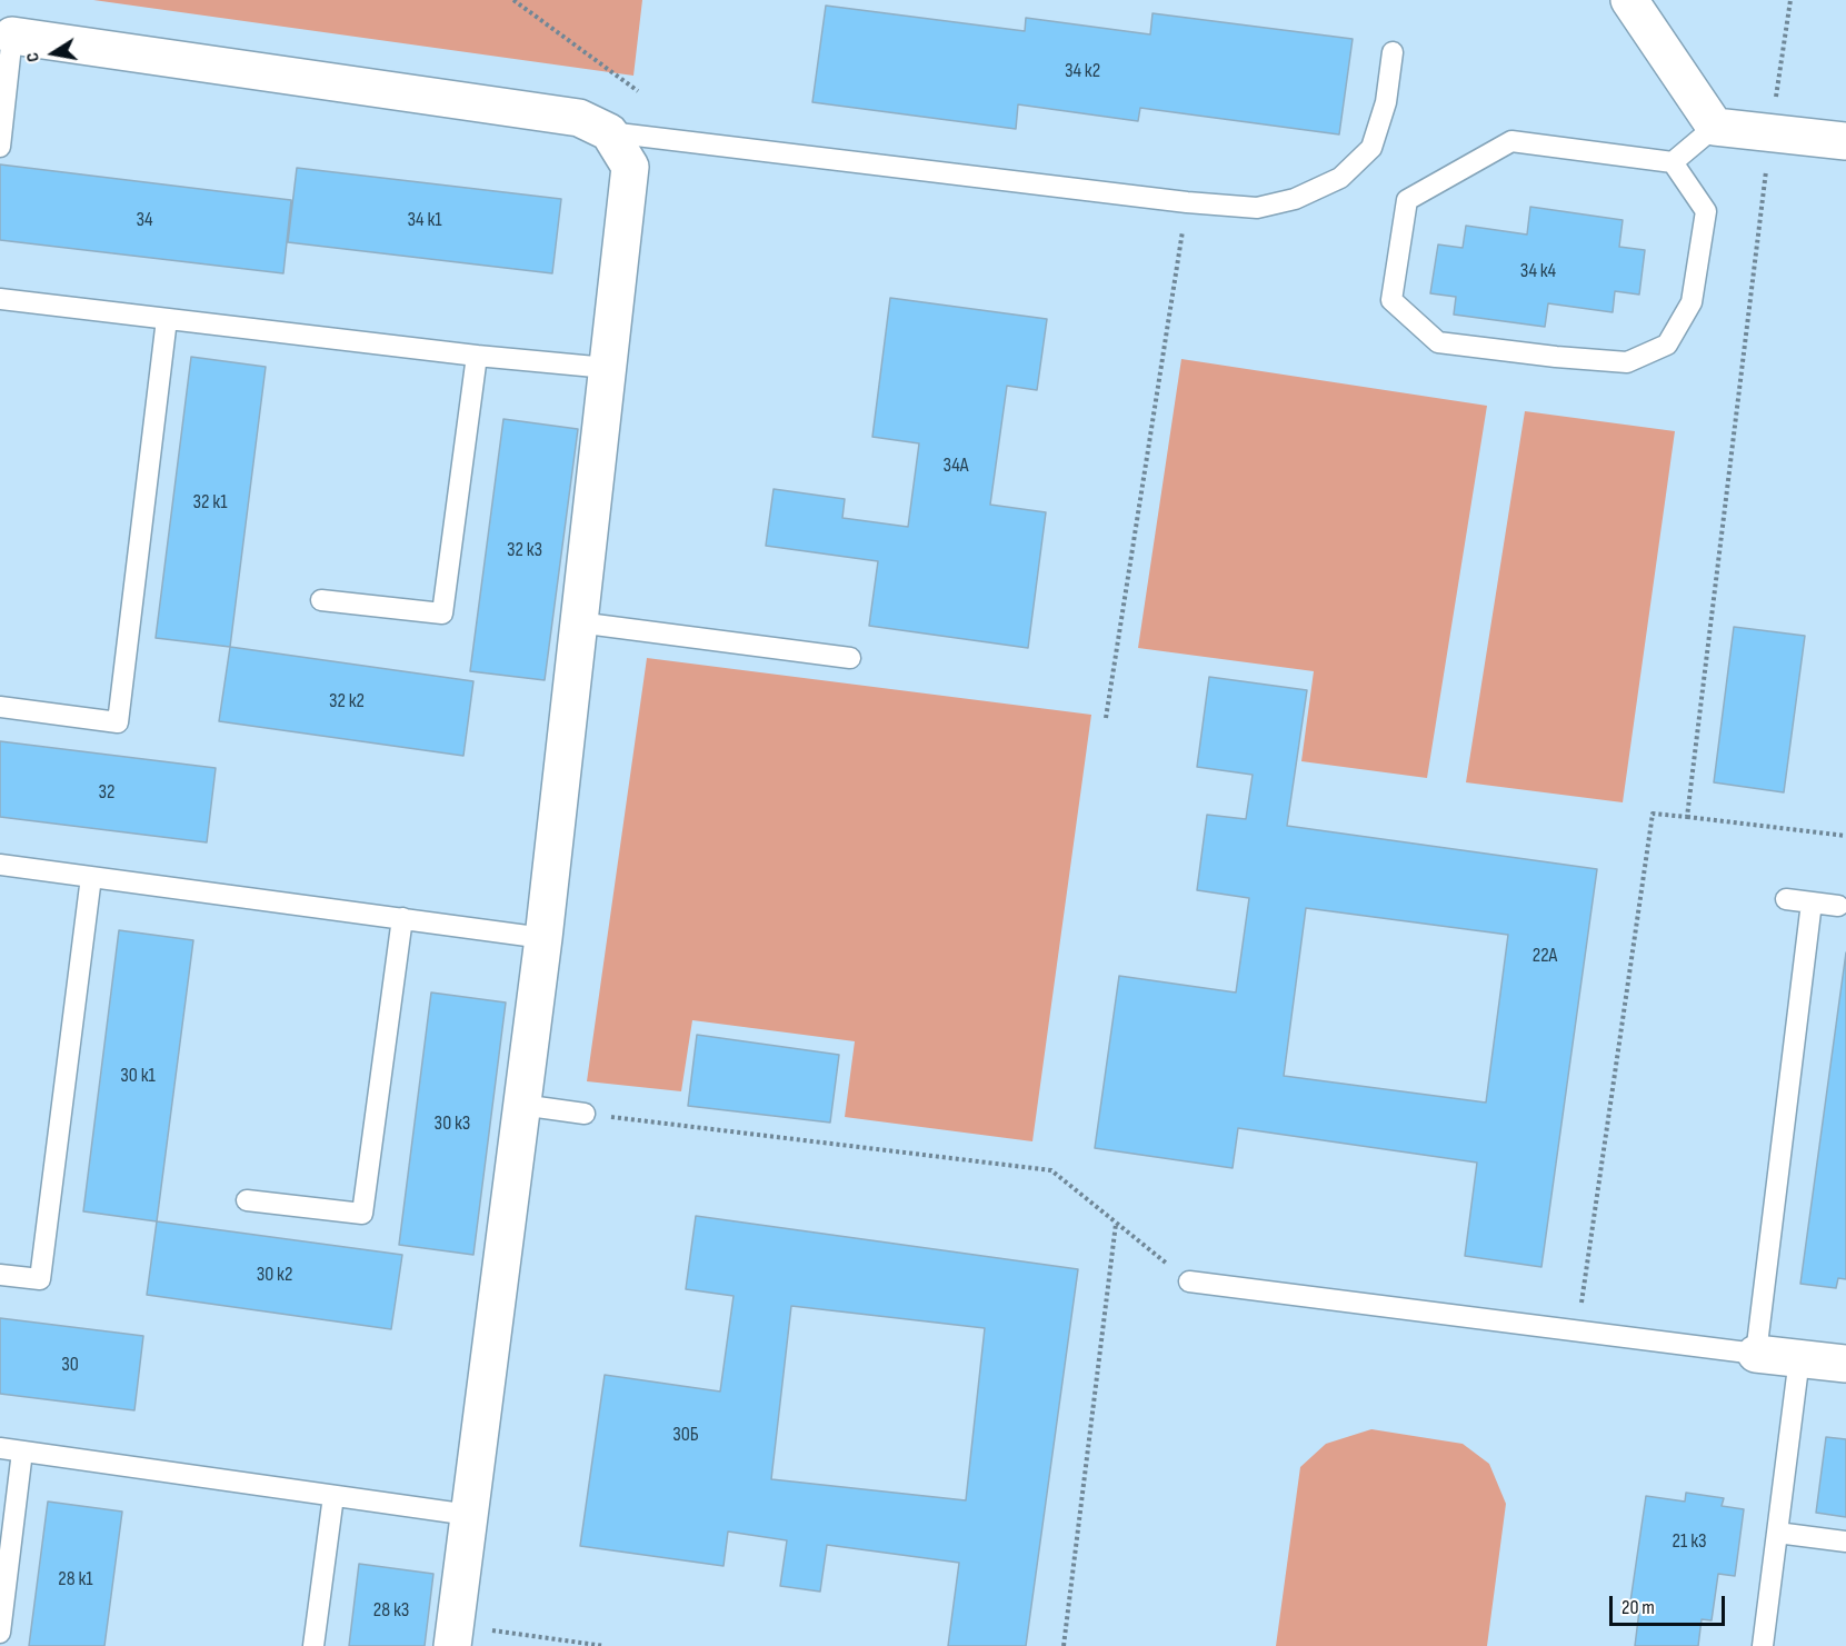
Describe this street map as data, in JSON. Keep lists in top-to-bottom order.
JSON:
{
  "house_numbers": [
    "34 к2",
    "34",
    "34 к1",
    "34 к4",
    "34А",
    "32 к1",
    "32 к3",
    "32 к2",
    "32",
    "22А",
    "30 к1",
    "30 к3",
    "30 к2",
    "30",
    "30Б",
    "21 к3",
    "28 к1",
    "28 к3"
  ],
  "scale_bar": "20 m",
  "north": "left"
}
